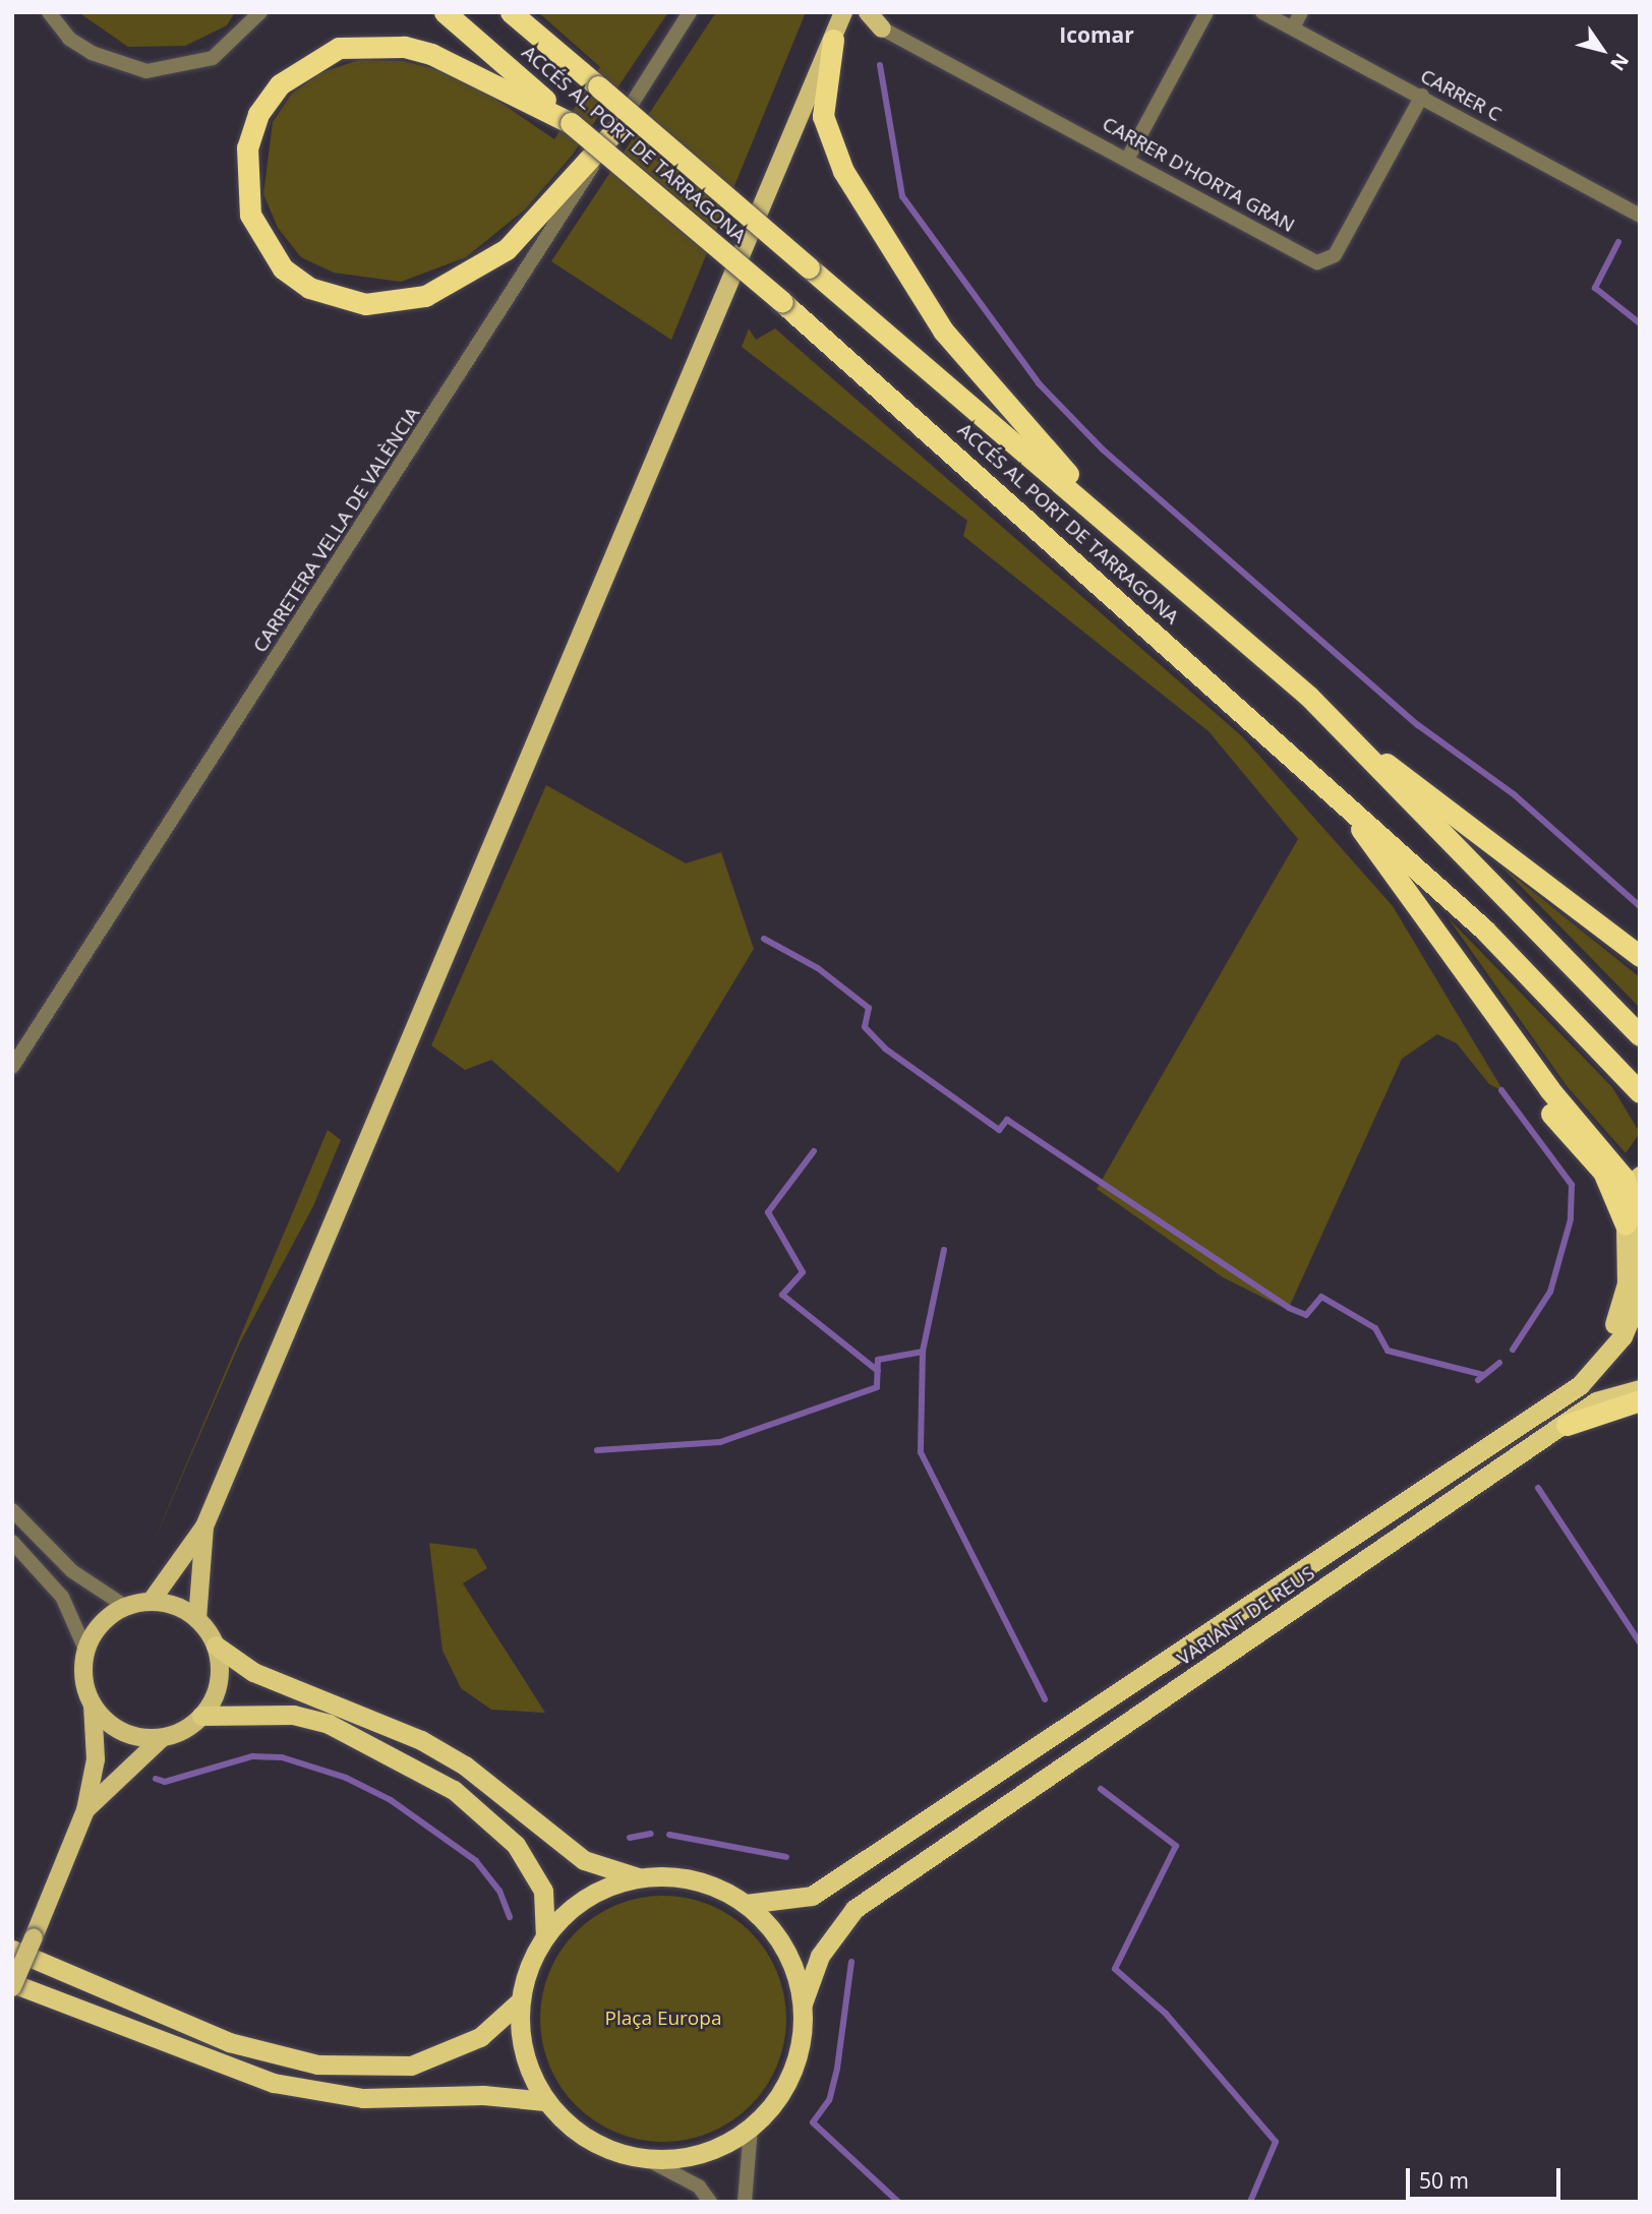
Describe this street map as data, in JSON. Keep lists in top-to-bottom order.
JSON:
{
  "streets": {
    "highway": ["ACCÉS AL PORT DE TARRAGONA", "VARIANT DE REUS"],
    "street": ["CARRER C", "CARRER D'HORTA GRAN", "CARRETERA VELLA DE VALÈNCIA"]
  },
  "crossings": [
    ["CARRER C", "CARRER D'HORTA GRAN"]
  ],
  "districts": ["Icomar"],
  "parks": ["Plaça Europa"],
  "scale_bar": "50 m",
  "north": "bottom right"
}
